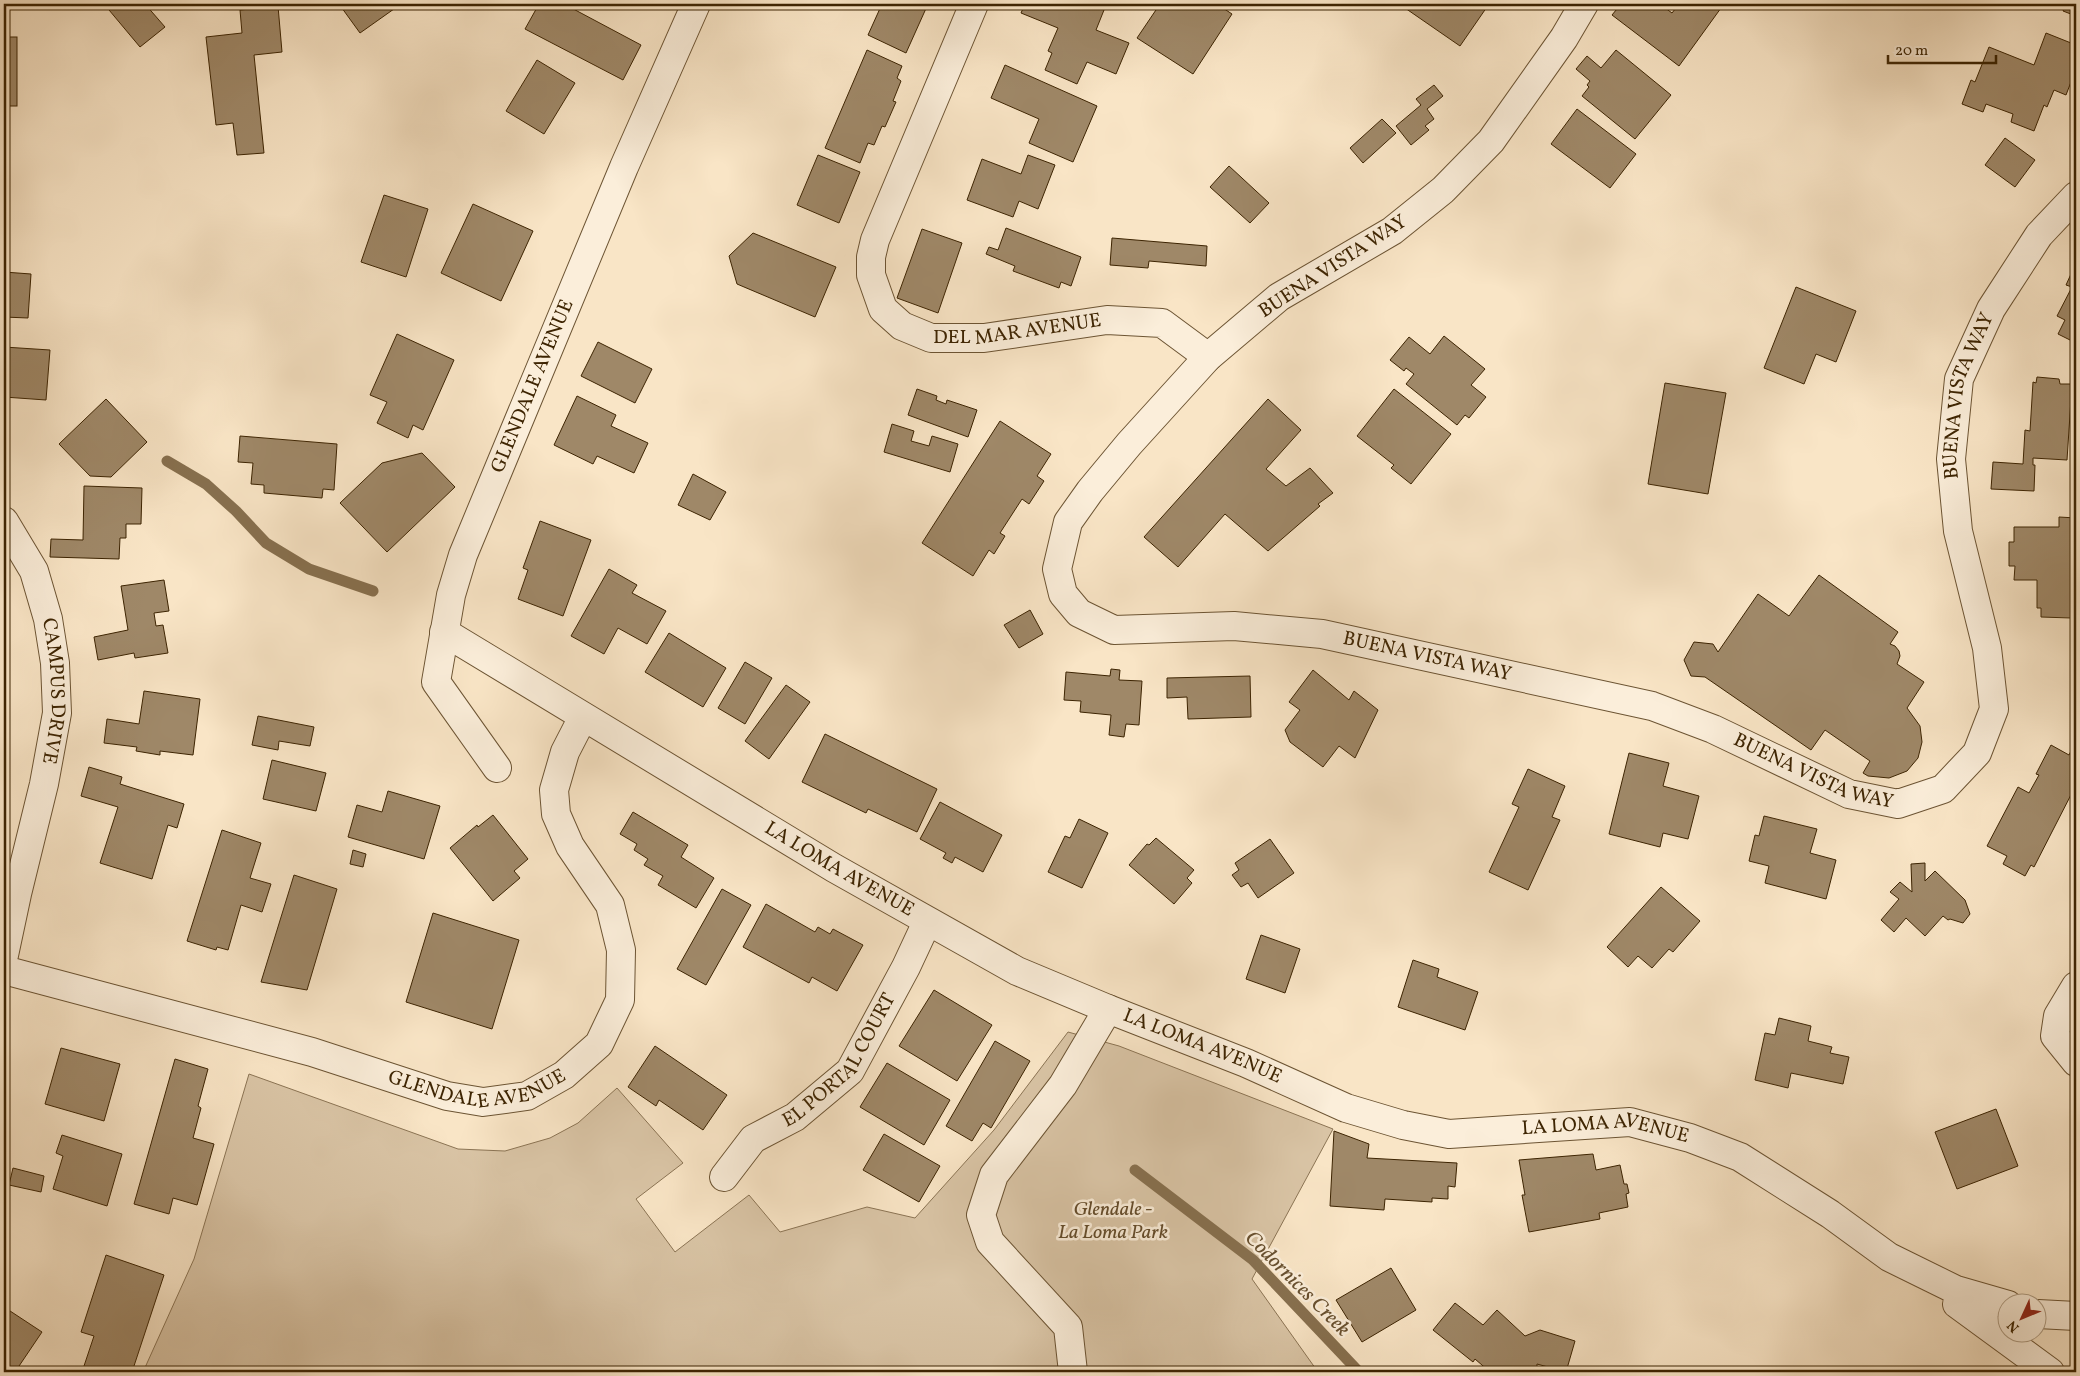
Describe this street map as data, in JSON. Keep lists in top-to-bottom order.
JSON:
{
  "streets": {
    "street": [
      "BUENA VISTA WAY",
      "DEL MAR AVENUE",
      "GLENDALE AVENUE",
      "CAMPUS DRIVE",
      "LA LOMA AVENUE",
      "EL PORTAL COURT"
    ]
  },
  "crossings": [
    ["BUENA VISTA WAY", "DEL MAR AVENUE"],
    ["GLENDALE AVENUE", "LA LOMA AVENUE"],
    ["LA LOMA AVENUE", "EL PORTAL COURT"]
  ],
  "water": ["Codornices Creek"],
  "parks": ["Glendale - La Loma Park"],
  "scale_bar": "20 m",
  "north": "bottom left"
}
